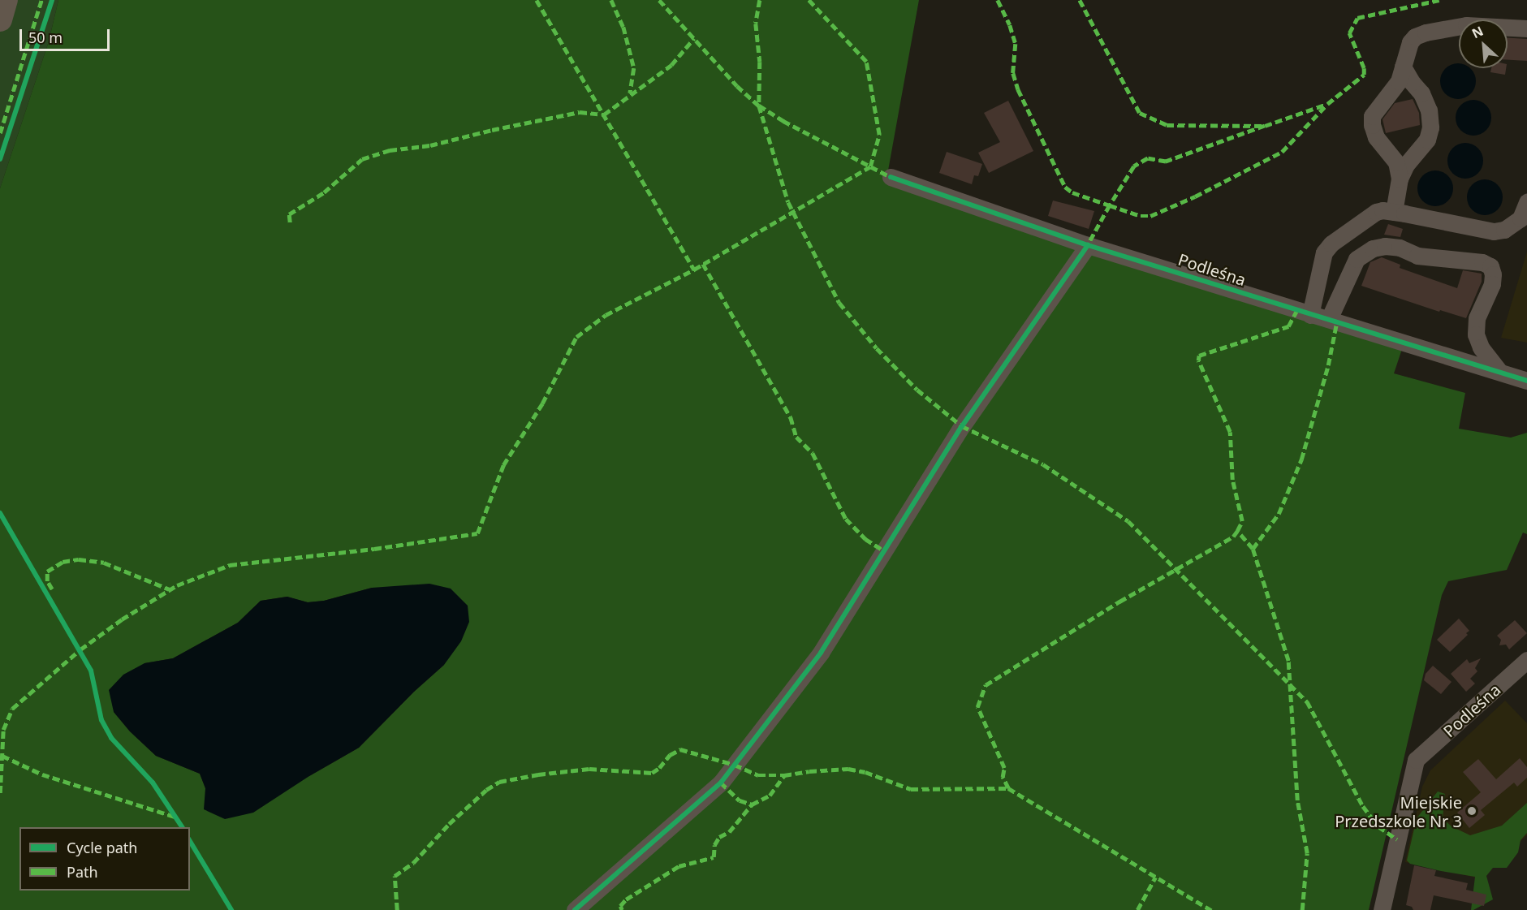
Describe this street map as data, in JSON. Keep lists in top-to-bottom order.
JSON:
{
  "streets": {
    "street": ["Podleśna"]
  },
  "places": ["Miejskie Przedszkole Nr 3"],
  "legend": ["Cycle path", "Path"],
  "scale_bar": "50 m",
  "north": "top left"
}
